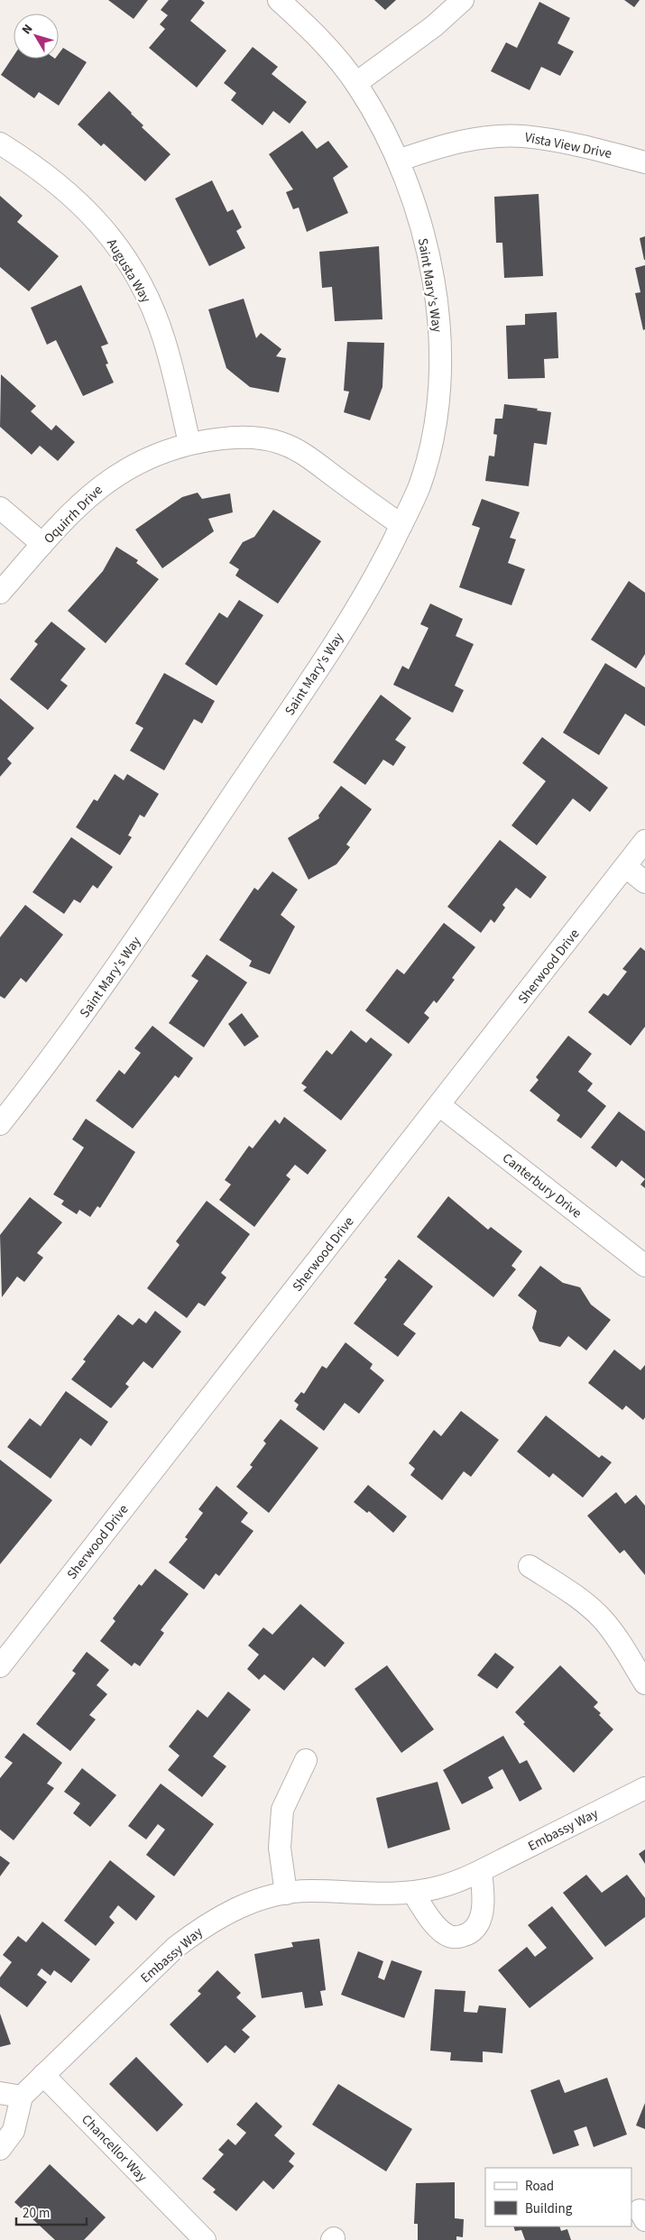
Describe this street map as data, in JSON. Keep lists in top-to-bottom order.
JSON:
{
  "streets": {
    "street": [
      "Vista View Drive",
      "Augusta Way",
      "Saint Mary's Way",
      "Oquirrh Drive",
      "Sherwood Drive",
      "Canterbury Drive",
      "Embassy Way",
      "Chancellor Way"
    ]
  },
  "crossings": [
    ["Vista View Drive", "Saint Mary's Way"],
    ["Augusta Way", "Oquirrh Drive"],
    ["Saint Mary's Way", "Oquirrh Drive"],
    ["Sherwood Drive", "Canterbury Drive"],
    ["Embassy Way", "Chancellor Way"]
  ],
  "legend": ["Road", "Building"],
  "scale_bar": "20 m",
  "north": "top left"
}
